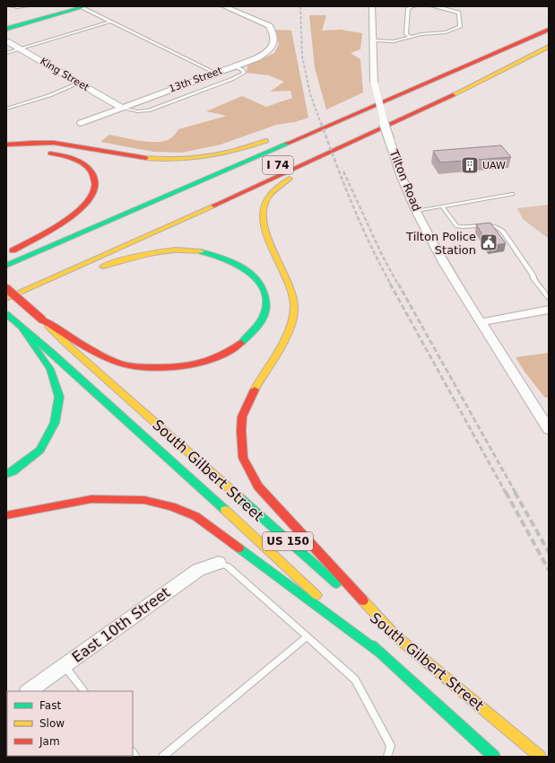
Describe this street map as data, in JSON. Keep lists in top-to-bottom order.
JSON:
{
  "streets": {
    "main road": ["I 74", "South Gilbert Street", "US 150"],
    "street": [
      "King Street",
      "13th Street",
      "Tilton Road",
      "East 10th Street"
    ]
  },
  "crossings": [
    ["King Street", "13th Street"],
    ["South Gilbert Street", "US 150"]
  ],
  "places": {
    "building": ["UAW"],
    "public building": ["Tilton Police Station"]
  },
  "legend": ["Fast", "Slow", "Jam"]
}
